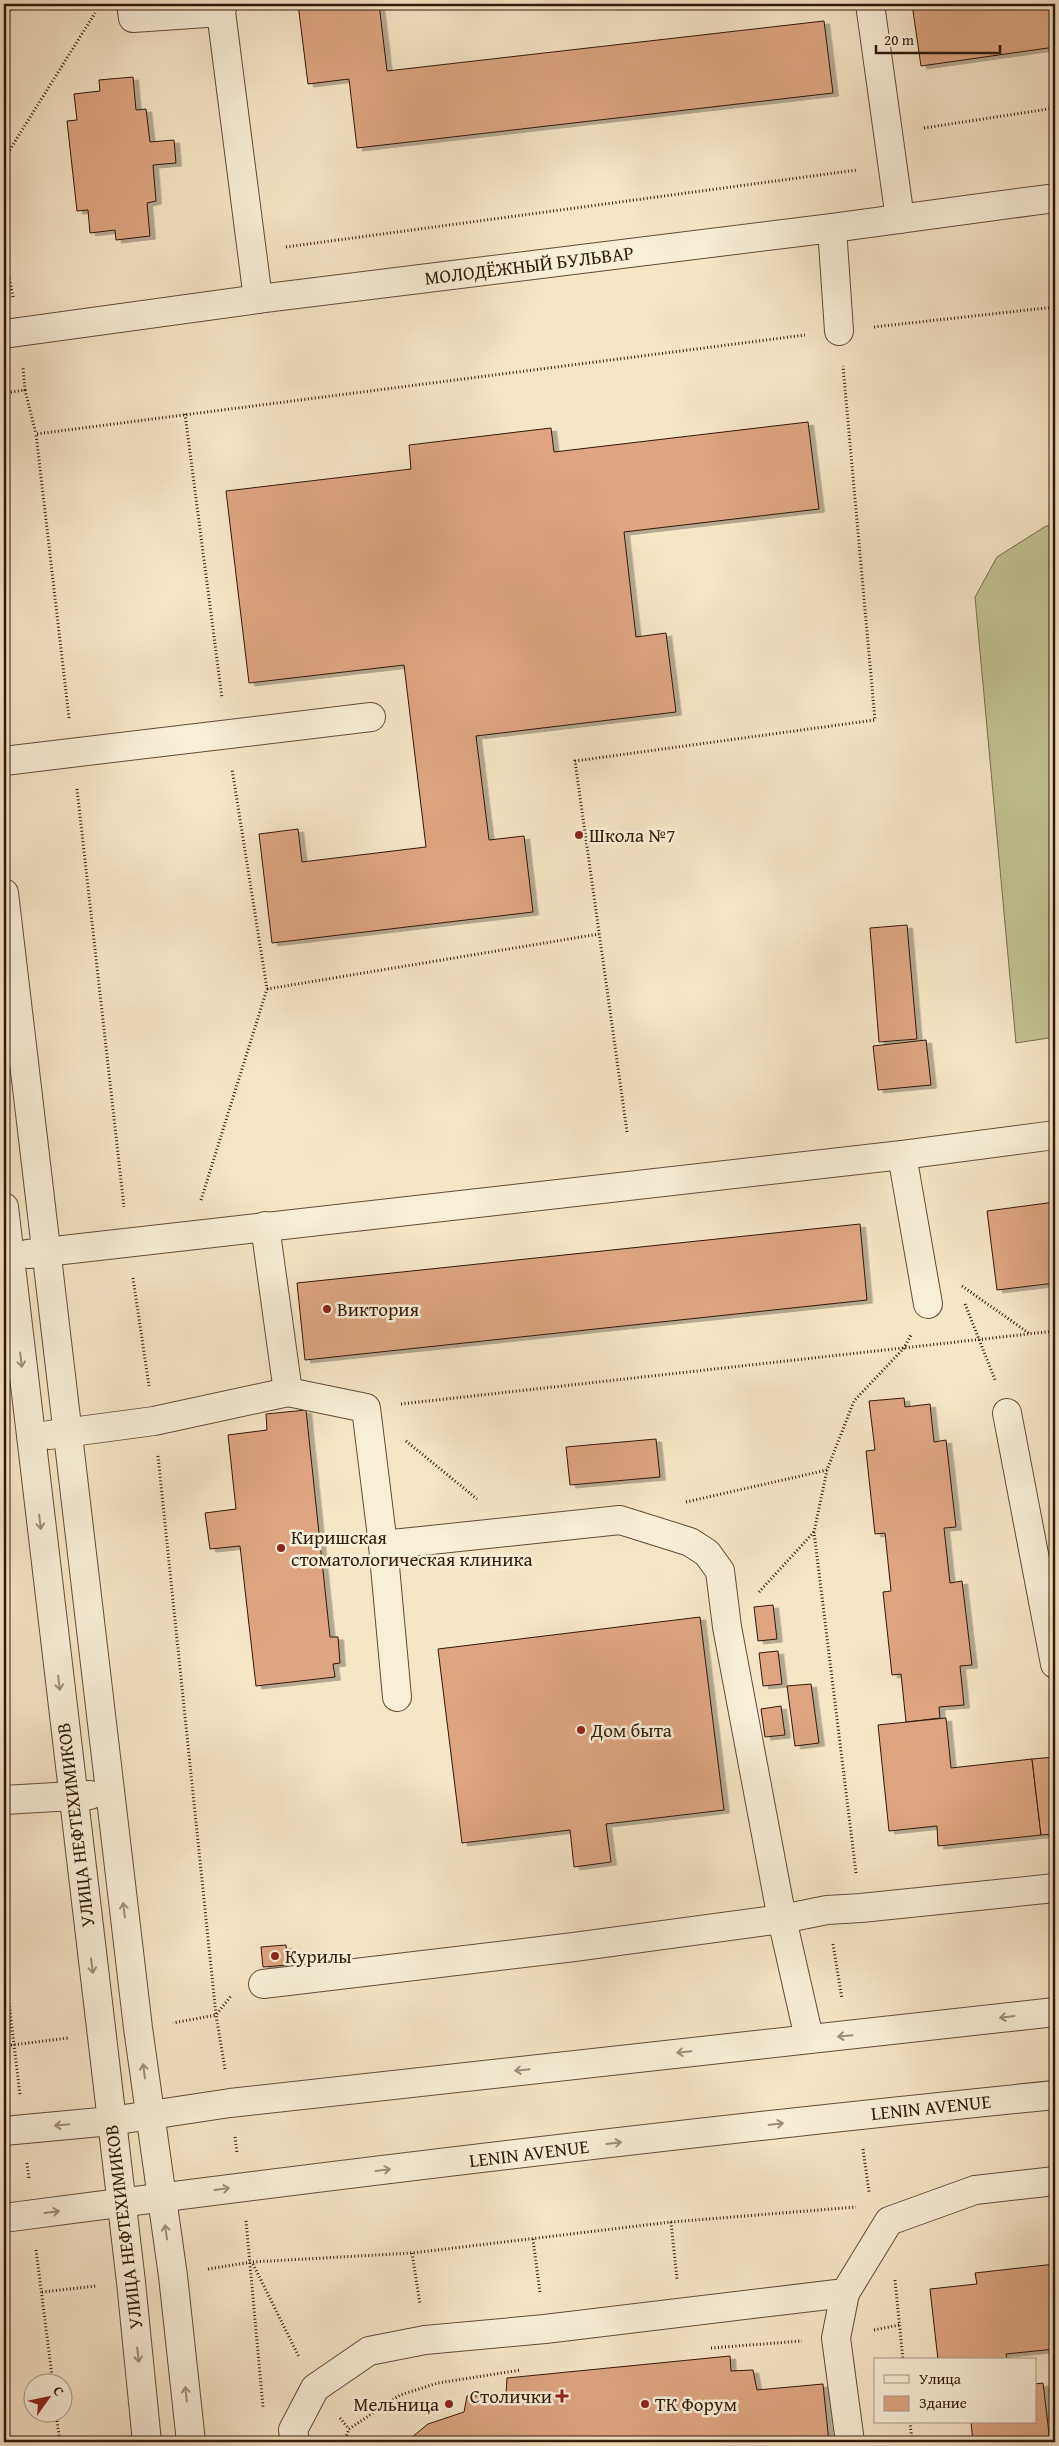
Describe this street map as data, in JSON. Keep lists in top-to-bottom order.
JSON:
{
  "streets": {
    "street": ["МОЛОДЁЖНЫЙ БУЛЬВАР", "УЛИЦА НЕФТЕХИМИКОВ", "LENIN AVENUE"]
  },
  "crossings": [
    ["УЛИЦА НЕФТЕХИМИКОВ", "LENIN AVENUE"]
  ],
  "places": {
    "other": [
      "Школа №7",
      "Виктория",
      "Киришская стоматологическая клиника",
      "Дом быта",
      "Курилы",
      "Мельница",
      "ТК Форум"
    ],
    "health": ["Столички"]
  },
  "legend": ["Улица", "Здание"],
  "scale_bar": "20 m",
  "north": "top right"
}
